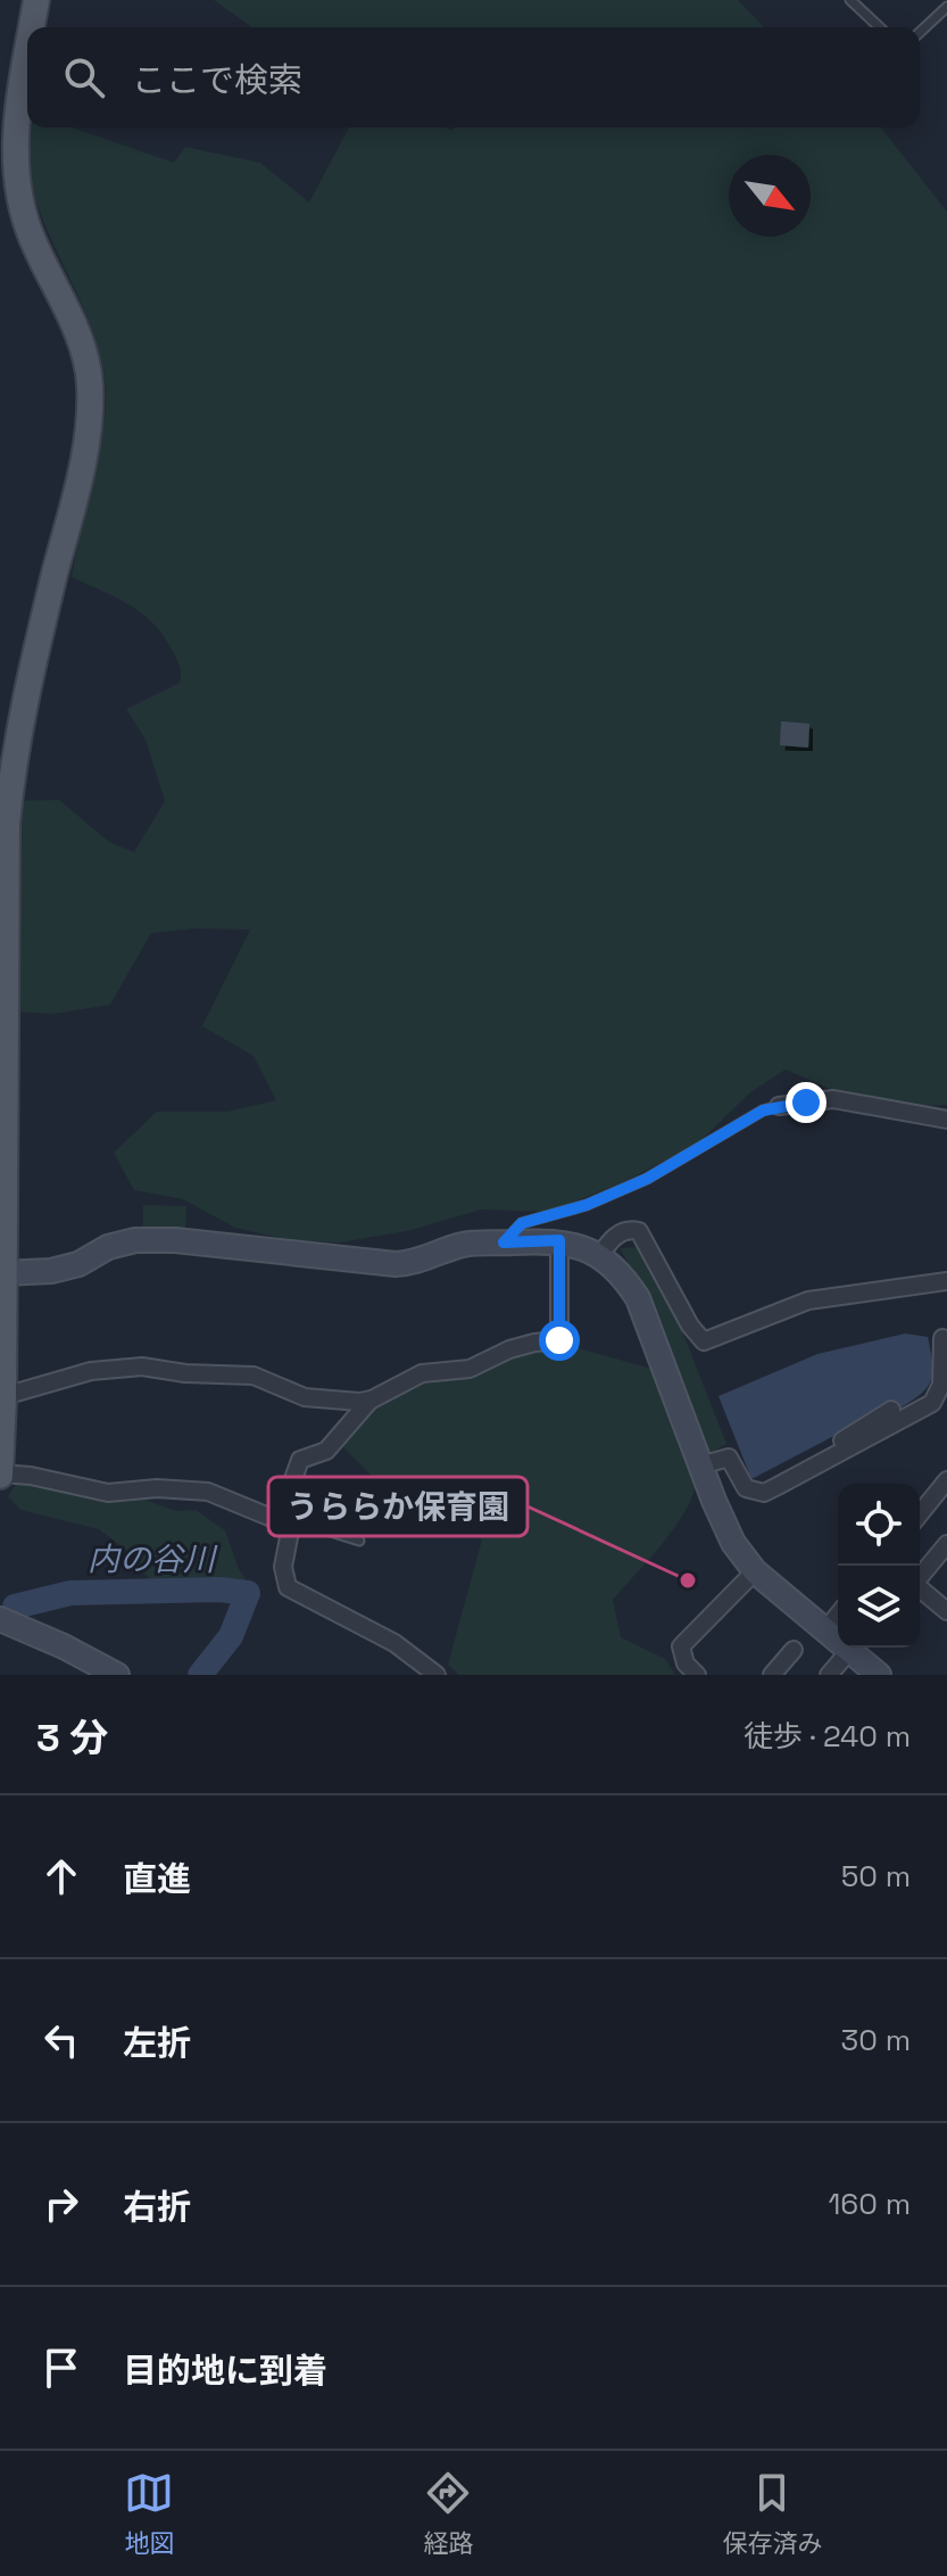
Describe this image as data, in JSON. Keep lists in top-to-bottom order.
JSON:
{
  "water": ["内の谷川"],
  "places": ["うららか保育園"],
  "north": "bottom right",
  "page": {
    "search": "ここで検索",
    "heading": ["3 分", "徒歩 · 240 m"],
    "list": [
      ["直進", "50 m"],
      ["左折", "30 m"],
      ["右折", "160 m"],
      "目的地に到着"
    ],
    "nav": ["地図", "経路", "保存済み"]
  }
}
